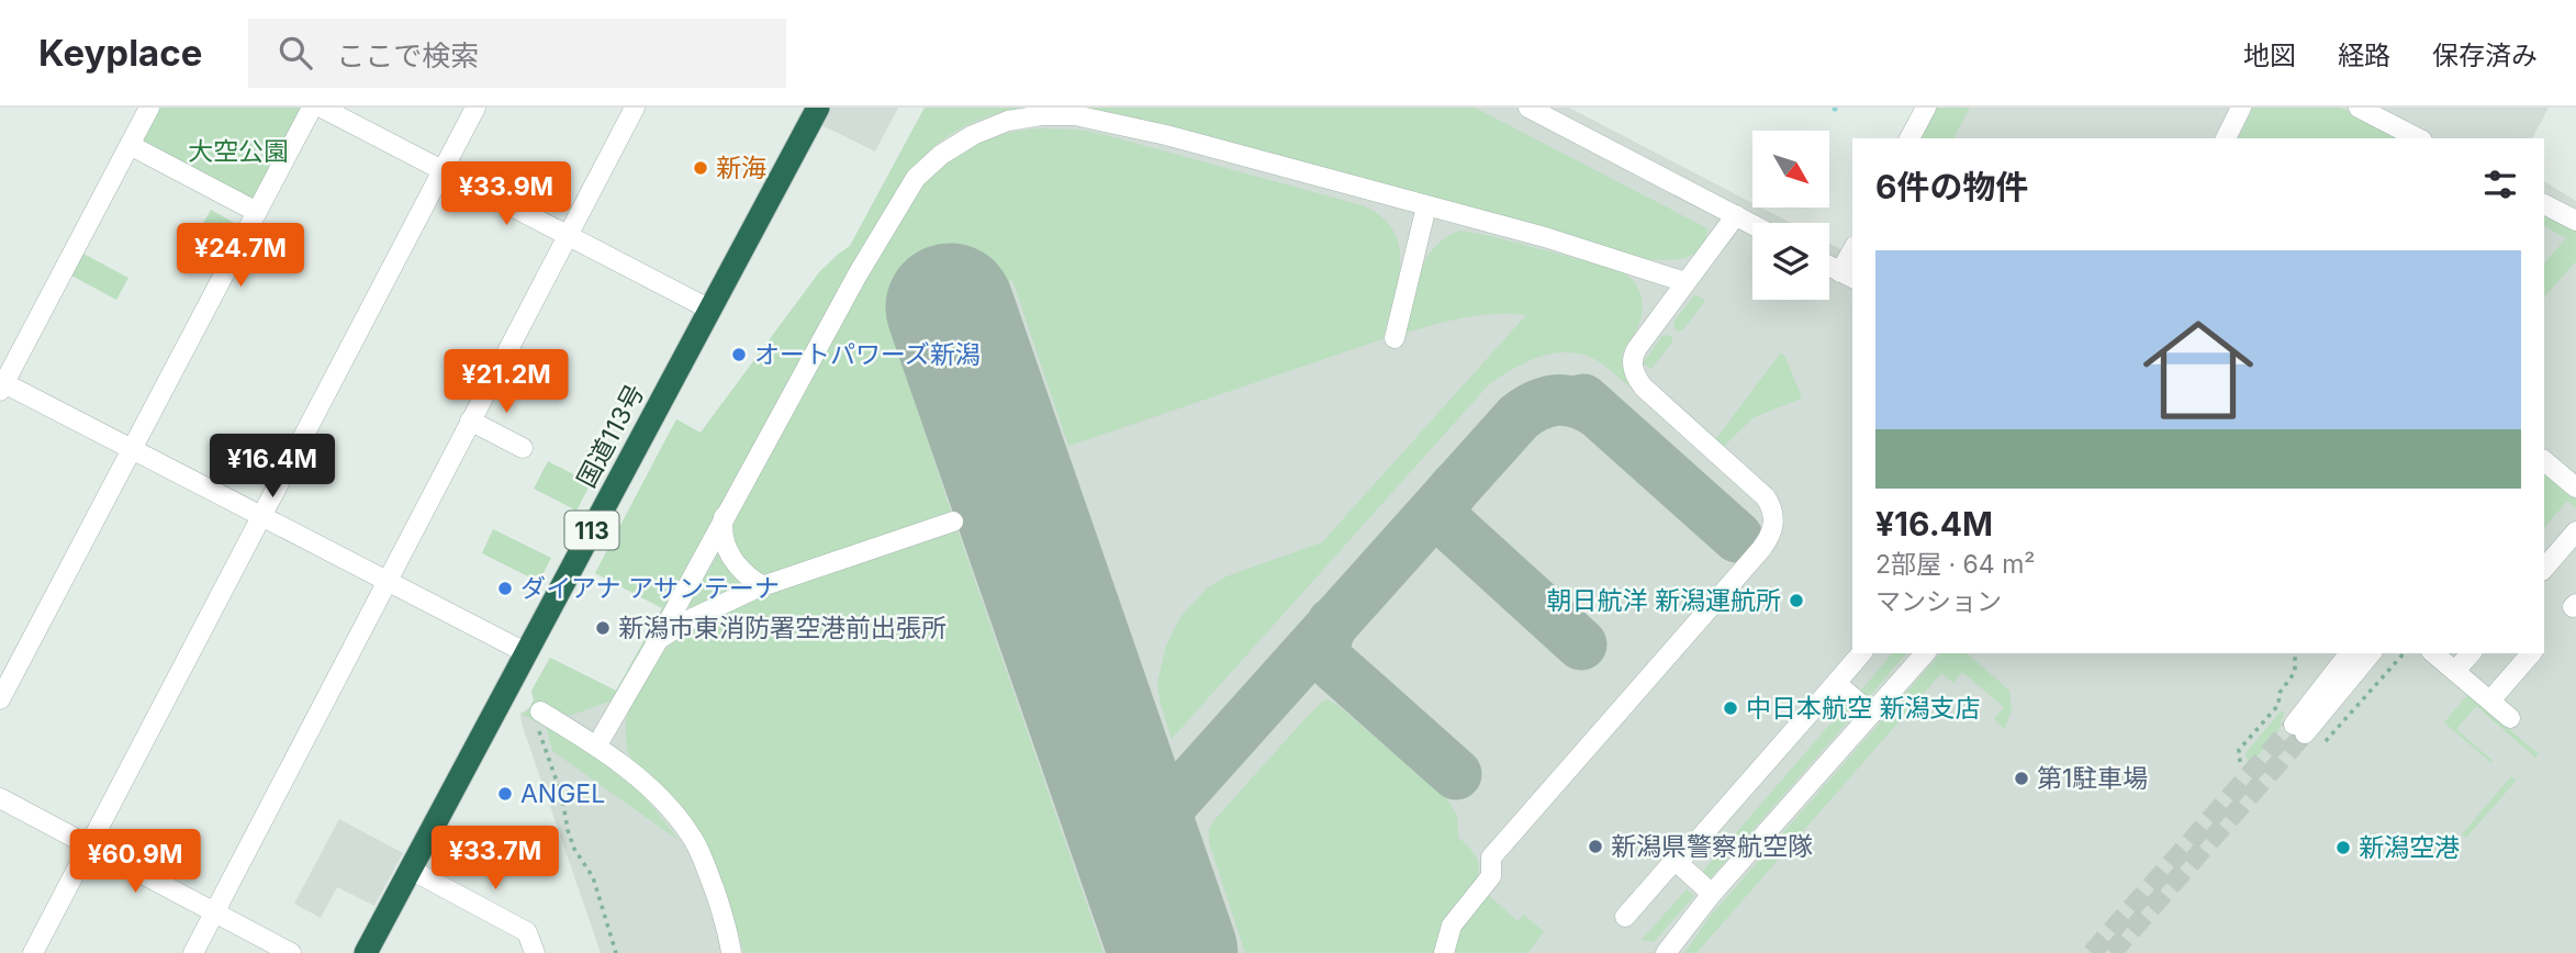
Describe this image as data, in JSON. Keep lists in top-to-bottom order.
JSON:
{
  "streets": {
    "highway": ["国道113号", "113"]
  },
  "parks": ["大空公園"],
  "places": [
    "新海",
    "オートパワーズ新潟",
    "ダイアナ アサンテーナ",
    "朝日航洋 新潟運航所",
    "新潟市東消防署空港前出張所",
    "中日本航空 新潟支店",
    "第1駐車場",
    "ANGEL",
    "新潟県警察航空隊",
    "新潟空港"
  ],
  "north": "bottom right",
  "page": {
    "header": "Keyplace",
    "search": "ここで検索",
    "nav": ["地図", "経路", "保存済み"],
    "heading": "6件の物件",
    "price": [
      "¥33.9M",
      "¥24.7M",
      "¥21.2M",
      "¥16.4M",
      "¥33.7M",
      "¥60.9M"
    ],
    "list": [
      {
        "name": "¥16.4M",
        "note": "2部屋 · 64 m² · マンション"
      }
    ]
  }
}
